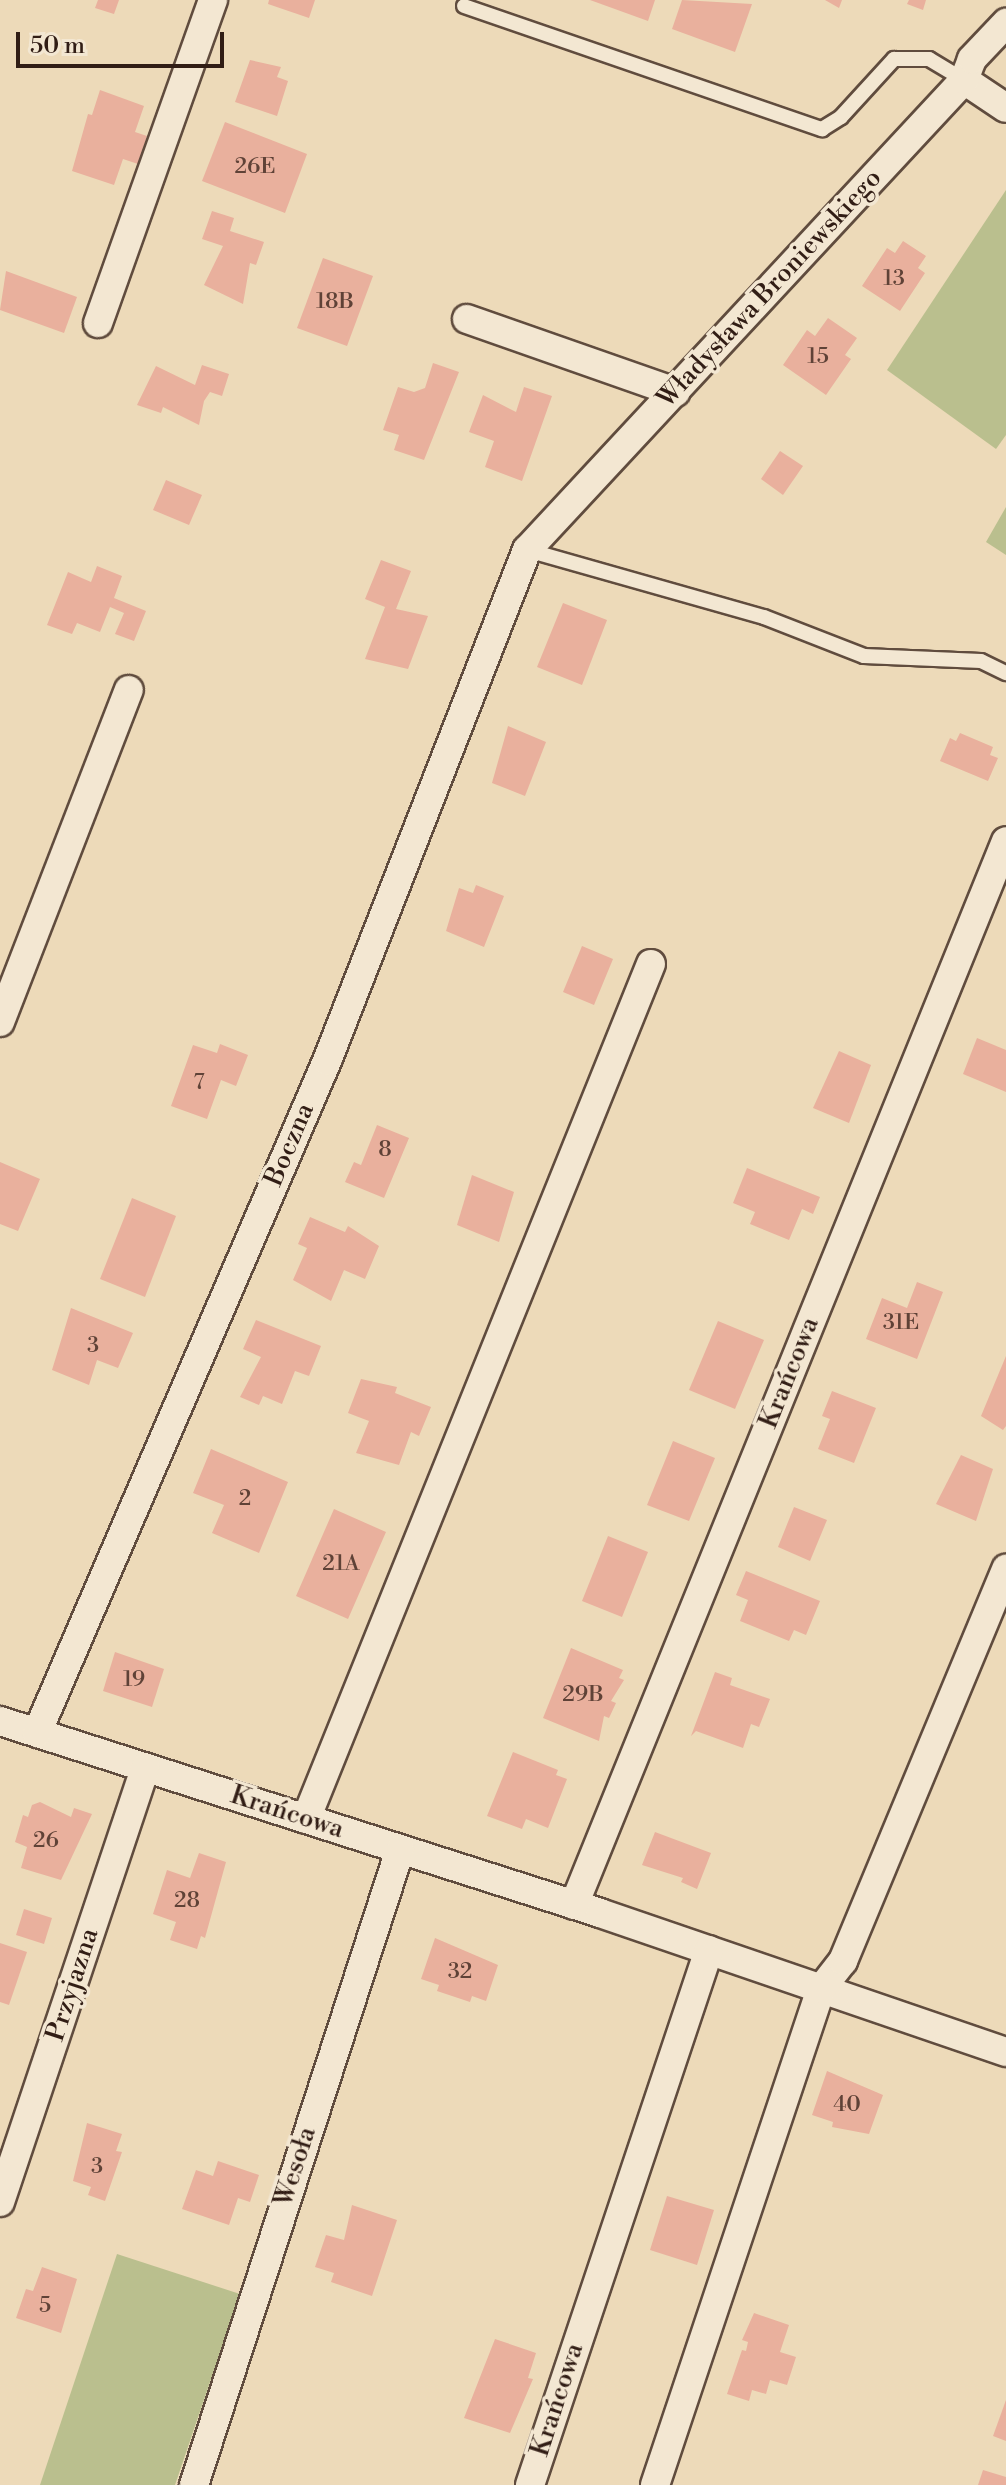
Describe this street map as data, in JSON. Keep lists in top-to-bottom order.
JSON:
{
  "streets": {
    "street": [
      "Władysława Broniewskiego",
      "Boczna",
      "Krańcowa",
      "Przyjazna",
      "Wesoła"
    ]
  },
  "crossings": [
    ["Władysława Broniewskiego", "Boczna"],
    ["Boczna", "Krańcowa"],
    ["Krańcowa", "Przyjazna"],
    ["Krańcowa", "Wesoła"]
  ],
  "house_numbers": [
    "26E",
    "13",
    "18B",
    "15",
    "7",
    "8",
    "31E",
    "3",
    "2",
    "21A",
    "19",
    "29B",
    "26",
    "28",
    "32",
    "40",
    "3",
    "5"
  ],
  "scale_bar": "50 m"
}
